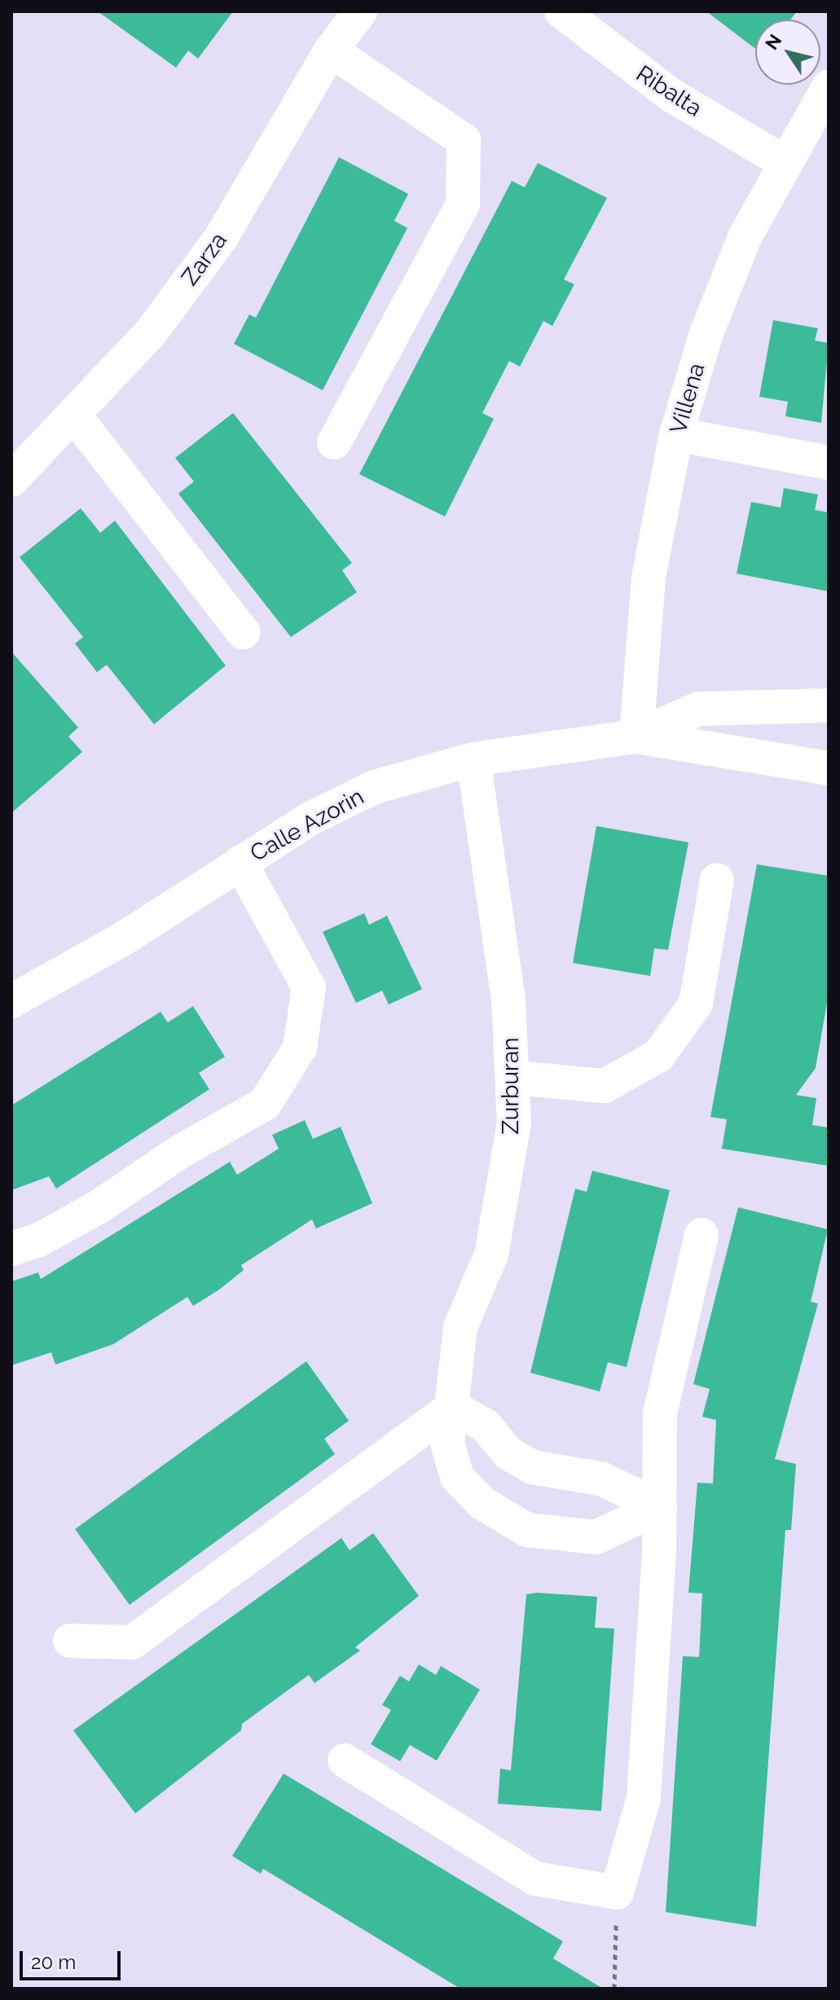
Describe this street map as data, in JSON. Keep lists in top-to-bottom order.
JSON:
{
  "streets": {
    "street": [
      "Ribalta",
      "Zarza",
      "Villena",
      "Calle Azorin",
      "Zurburan"
    ]
  },
  "crossings": [
    ["Ribalta", "Villena"],
    ["Villena", "Calle Azorin"],
    ["Calle Azorin", "Zurburan"]
  ],
  "scale_bar": "20 m",
  "north": "top left"
}
